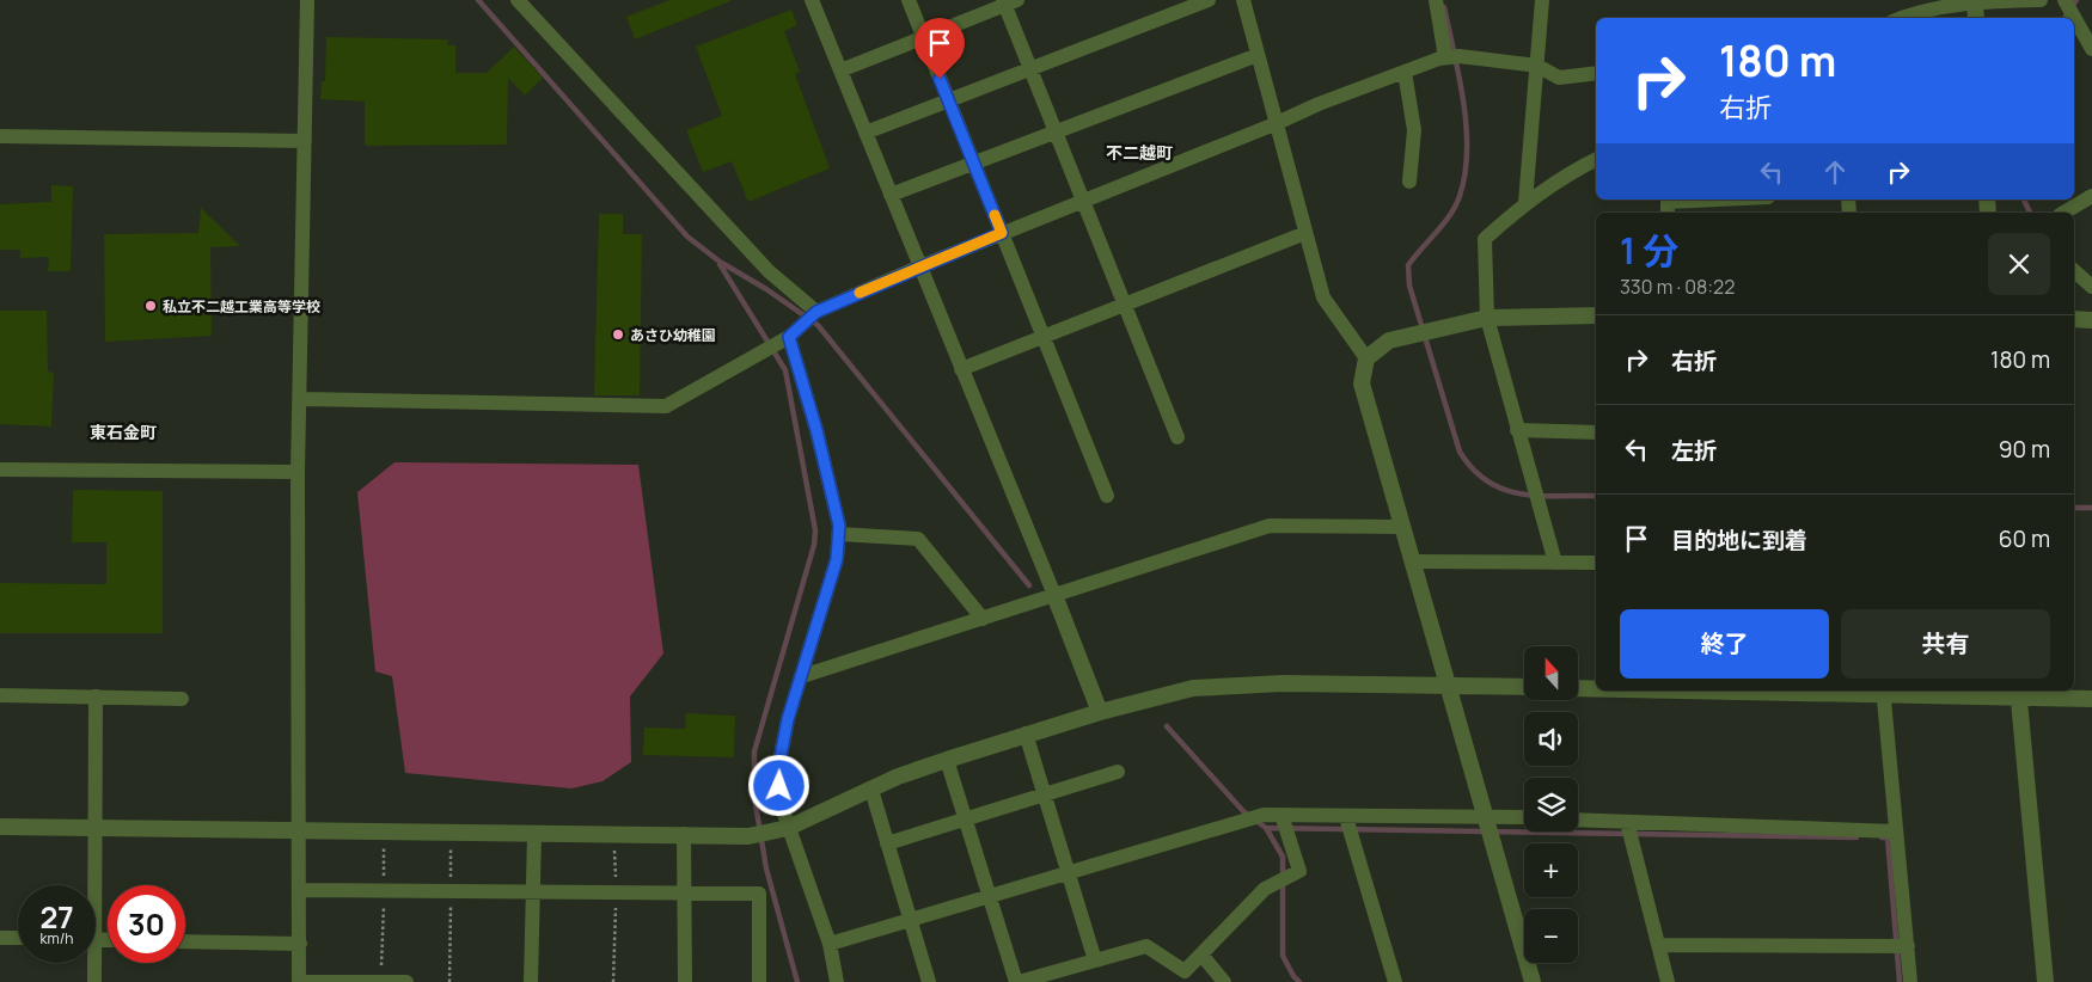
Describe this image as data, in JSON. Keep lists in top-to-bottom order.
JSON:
{
  "districts": ["不二越町", "東石金町"],
  "places": ["私立不二越工業高等学校", "あさひ幼稚園"],
  "north": "top",
  "page": {
    "turn": ["180 m", "右折"],
    "heading": ["1 分", "330 m · 08:22"],
    "list": [
      {
        "name": "右折",
        "value": "180 m"
      },
      {
        "name": "左折",
        "value": "90 m"
      },
      {
        "name": "目的地に到着",
        "value": "60 m"
      }
    ],
    "buttons": ["終了", "共有"],
    "map_buttons": ["+", "−"],
    "speed": "27 km/h",
    "limit": "30"
  }
}
